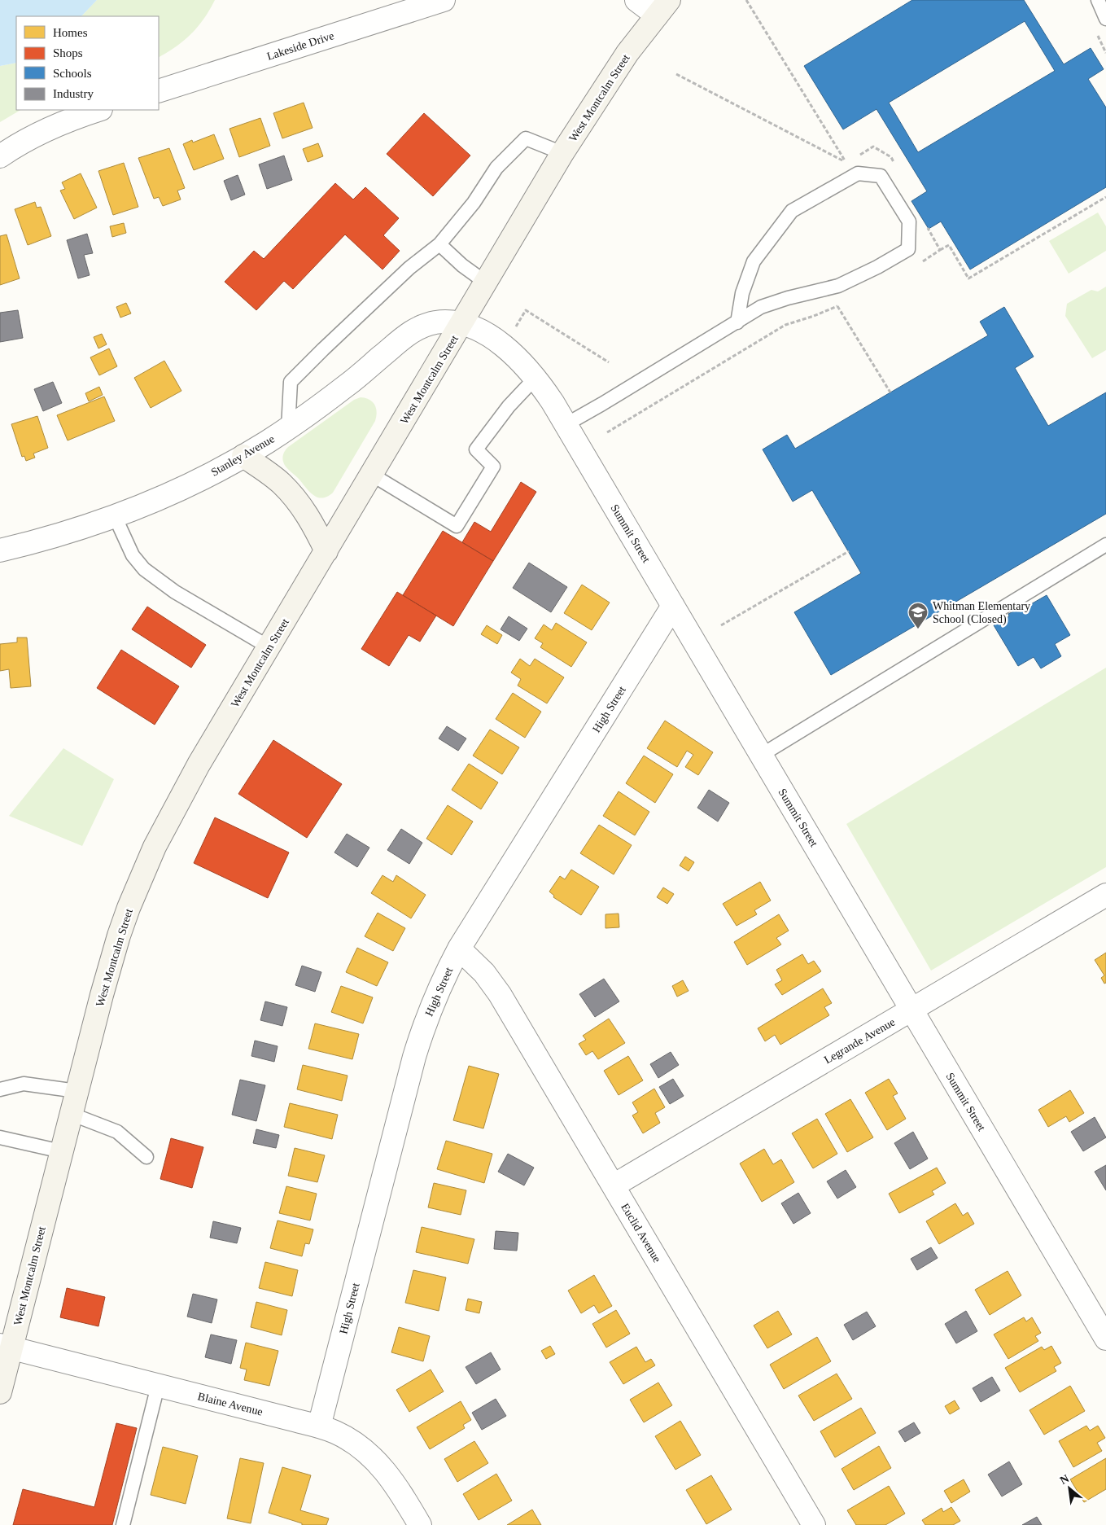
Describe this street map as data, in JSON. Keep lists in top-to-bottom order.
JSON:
{
  "streets": {
    "main road": ["West Montcalm Street"],
    "street": [
      "Lakeside Drive",
      "Stanley Avenue",
      "Summit Street",
      "High Street",
      "Legrande Avenue",
      "Euclid Avenue",
      "Blaine Avenue"
    ]
  },
  "crossings": [
    ["West Montcalm Street", "Stanley Avenue"],
    ["West Montcalm Street", "Summit Street"],
    ["West Montcalm Street", "Blaine Avenue"],
    ["Stanley Avenue", "Summit Street"],
    ["Summit Street", "High Street"],
    ["Summit Street", "Legrande Avenue"],
    ["High Street", "Euclid Avenue"],
    ["High Street", "Blaine Avenue"],
    ["Legrande Avenue", "Euclid Avenue"]
  ],
  "places": {
    "school or university": ["Whitman Elementary School (Closed)"]
  },
  "legend": [
    "Homes",
    "Shops",
    "Schools",
    "Industry"
  ],
  "north": "top left"
}
